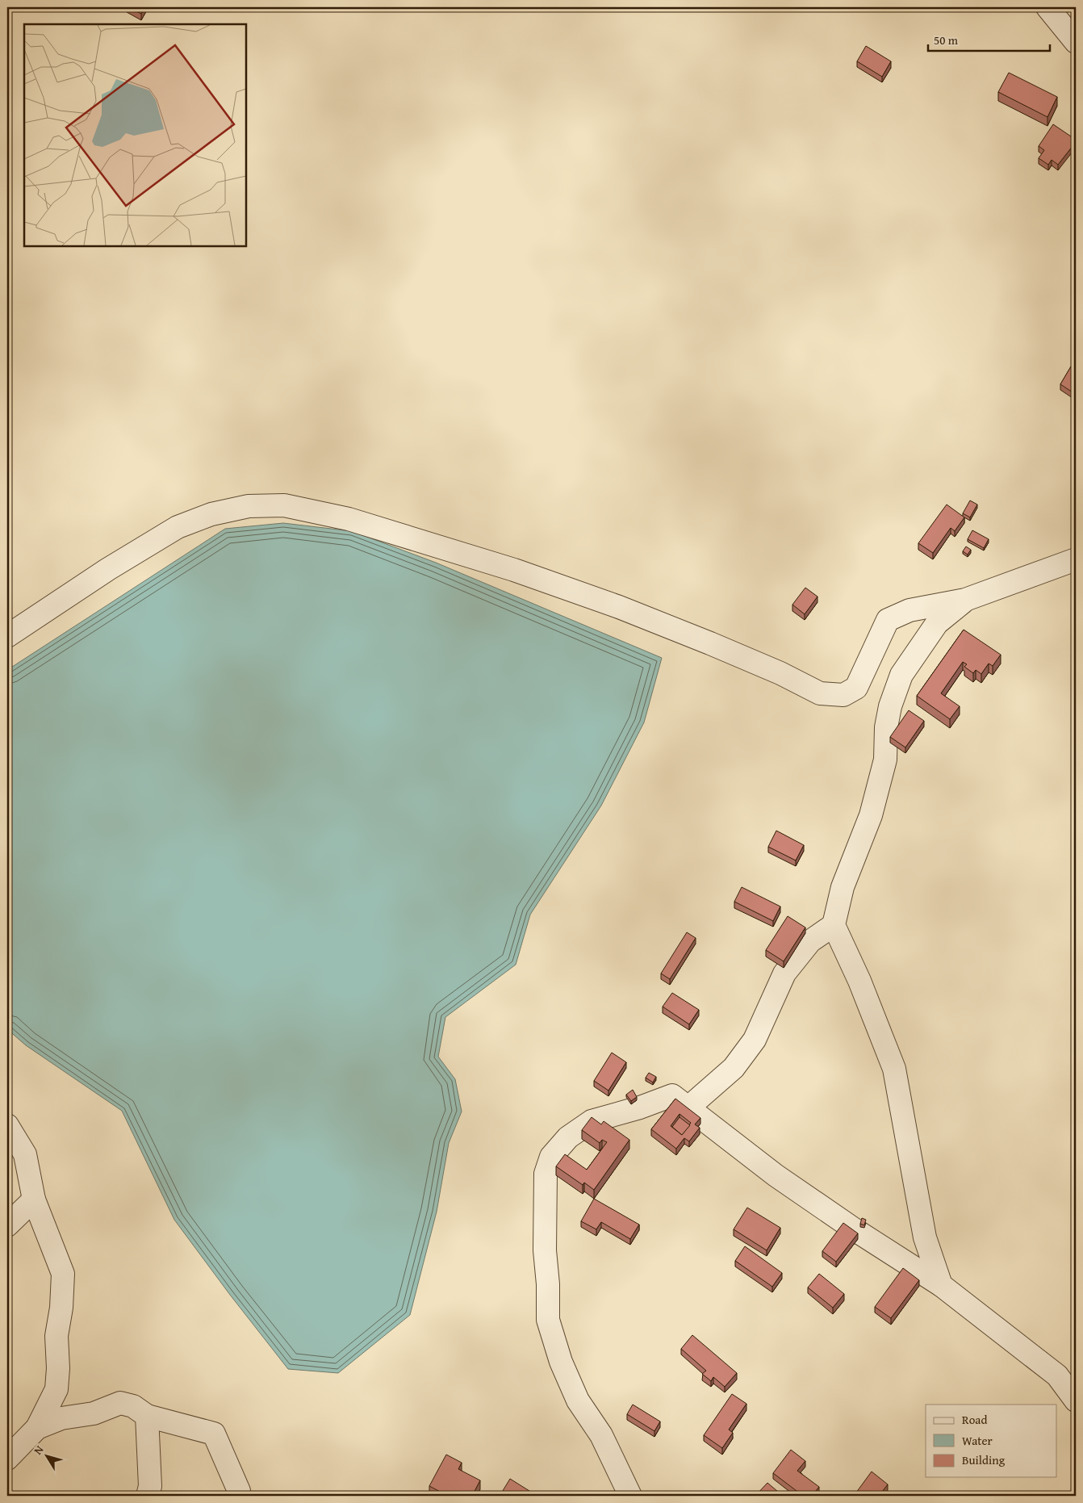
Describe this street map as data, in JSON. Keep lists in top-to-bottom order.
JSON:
{
  "legend": ["Road", "Water", "Building"],
  "scale_bar": "50 m",
  "north": "top left"
}
